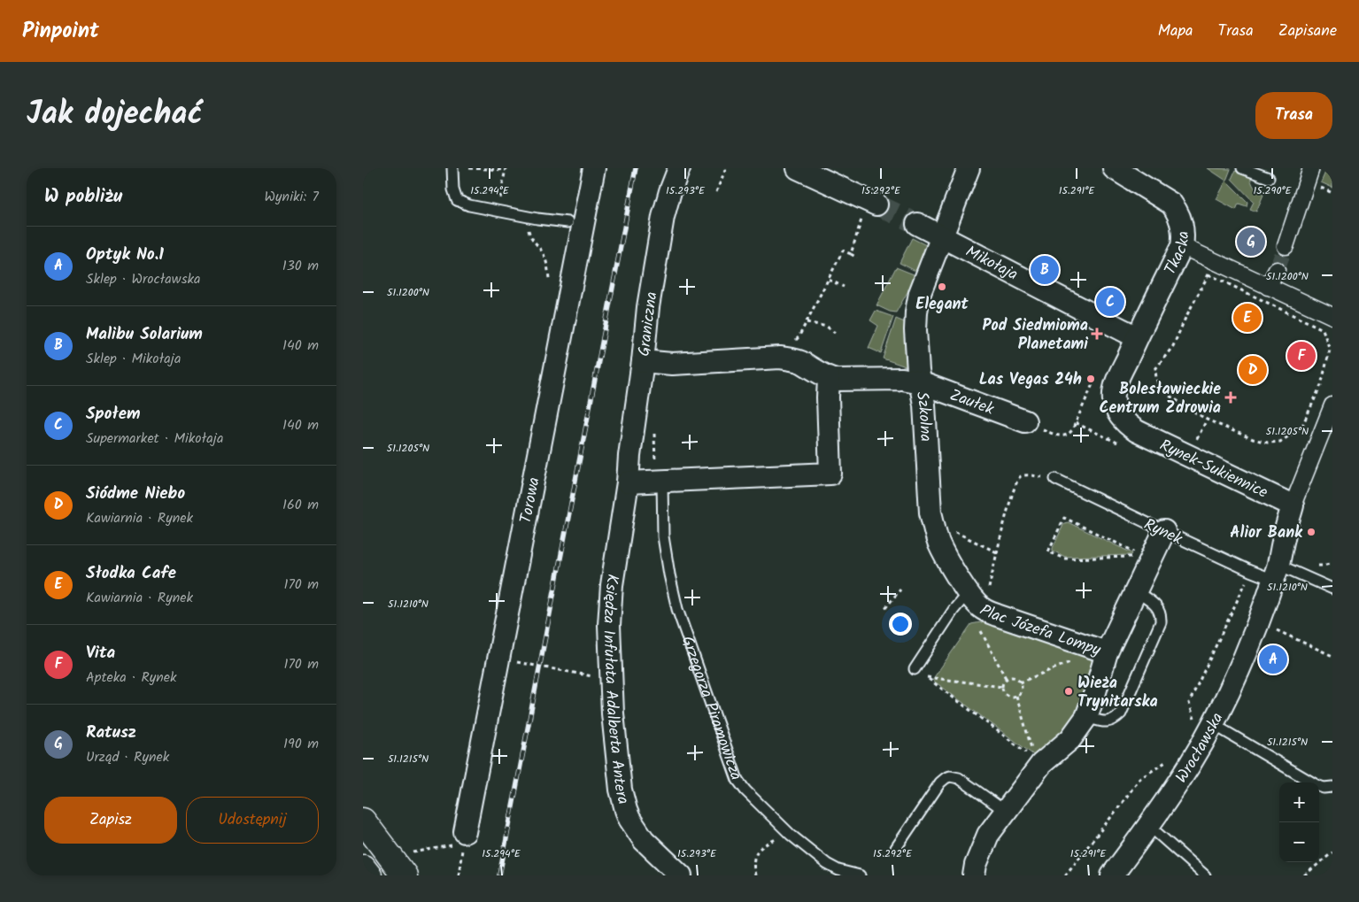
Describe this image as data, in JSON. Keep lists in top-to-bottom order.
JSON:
{
  "streets": {
    "street": [
      "Tkacka",
      "Mikołaja",
      "Graniczna",
      "Zaułek",
      "Szkolna",
      "Rynek-Sukiennice",
      "Torowa",
      "Plac Józefa Lompy",
      "Księdza Infułata Adalberta Antera",
      "Wrocławska"
    ],
    "lane": ["Rynek", "Grzegorza Piramowicza"]
  },
  "crossings": [
    ["Tkacka", "Mikołaja"],
    ["Tkacka", "Rynek-Sukiennice"],
    ["Mikołaja", "Szkolna"],
    ["Mikołaja", "Rynek-Sukiennice"],
    ["Graniczna", "Księdza Infułata Adalberta Antera"],
    ["Zaułek", "Szkolna"],
    ["Szkolna", "Plac Józefa Lompy"],
    ["Rynek", "Wrocławska"]
  ],
  "places": {
    "other": [
      "Elegant",
      "Las Vegas 24h",
      "Alior Bank",
      "Wieża Trynitarska"
    ],
    "health": ["Pod Siedmioma Planetami", "Bolesławieckie Centrum Zdrowia"]
  },
  "page": {
    "header": "Pinpoint",
    "nav": ["Mapa", "Trasa", "Zapisane"],
    "title": "Jak dojechać",
    "buttons": [
      "Trasa",
      ["Zapisz", "Udostępnij"]
    ],
    "heading": ["W pobliżu", "Wyniki: 7"],
    "list": [
      {
        "mark": "A",
        "name": "Optyk No.1",
        "note": "Sklep · Wrocławska",
        "value": "130 m"
      },
      {
        "mark": "B",
        "name": "Malibu Solarium",
        "note": "Sklep · Mikołaja",
        "value": "140 m"
      },
      {
        "mark": "C",
        "name": "Społem",
        "note": "Supermarket · Mikołaja",
        "value": "140 m"
      },
      {
        "mark": "D",
        "name": "Siódme Niebo",
        "note": "Kawiarnia · Rynek",
        "value": "160 m"
      },
      {
        "mark": "E",
        "name": "Słodka Cafe",
        "note": "Kawiarnia · Rynek",
        "value": "170 m"
      },
      {
        "mark": "F",
        "name": "Vita",
        "note": "Apteka · Rynek",
        "value": "170 m"
      },
      {
        "mark": "G",
        "name": "Ratusz",
        "note": "Urząd · Rynek",
        "value": "190 m"
      }
    ],
    "pins": [
      "G",
      "B",
      "C",
      "E",
      "F",
      "D",
      "A"
    ],
    "map_buttons": ["+", "−"]
  },
  "coordinates": [
    "15.294°E",
    "15.293°E",
    "15.292°E",
    "15.291°E",
    "15.290°E",
    "51.1200°N",
    "51.1205°N",
    "51.1210°N",
    "51.1215°N"
  ]
}
